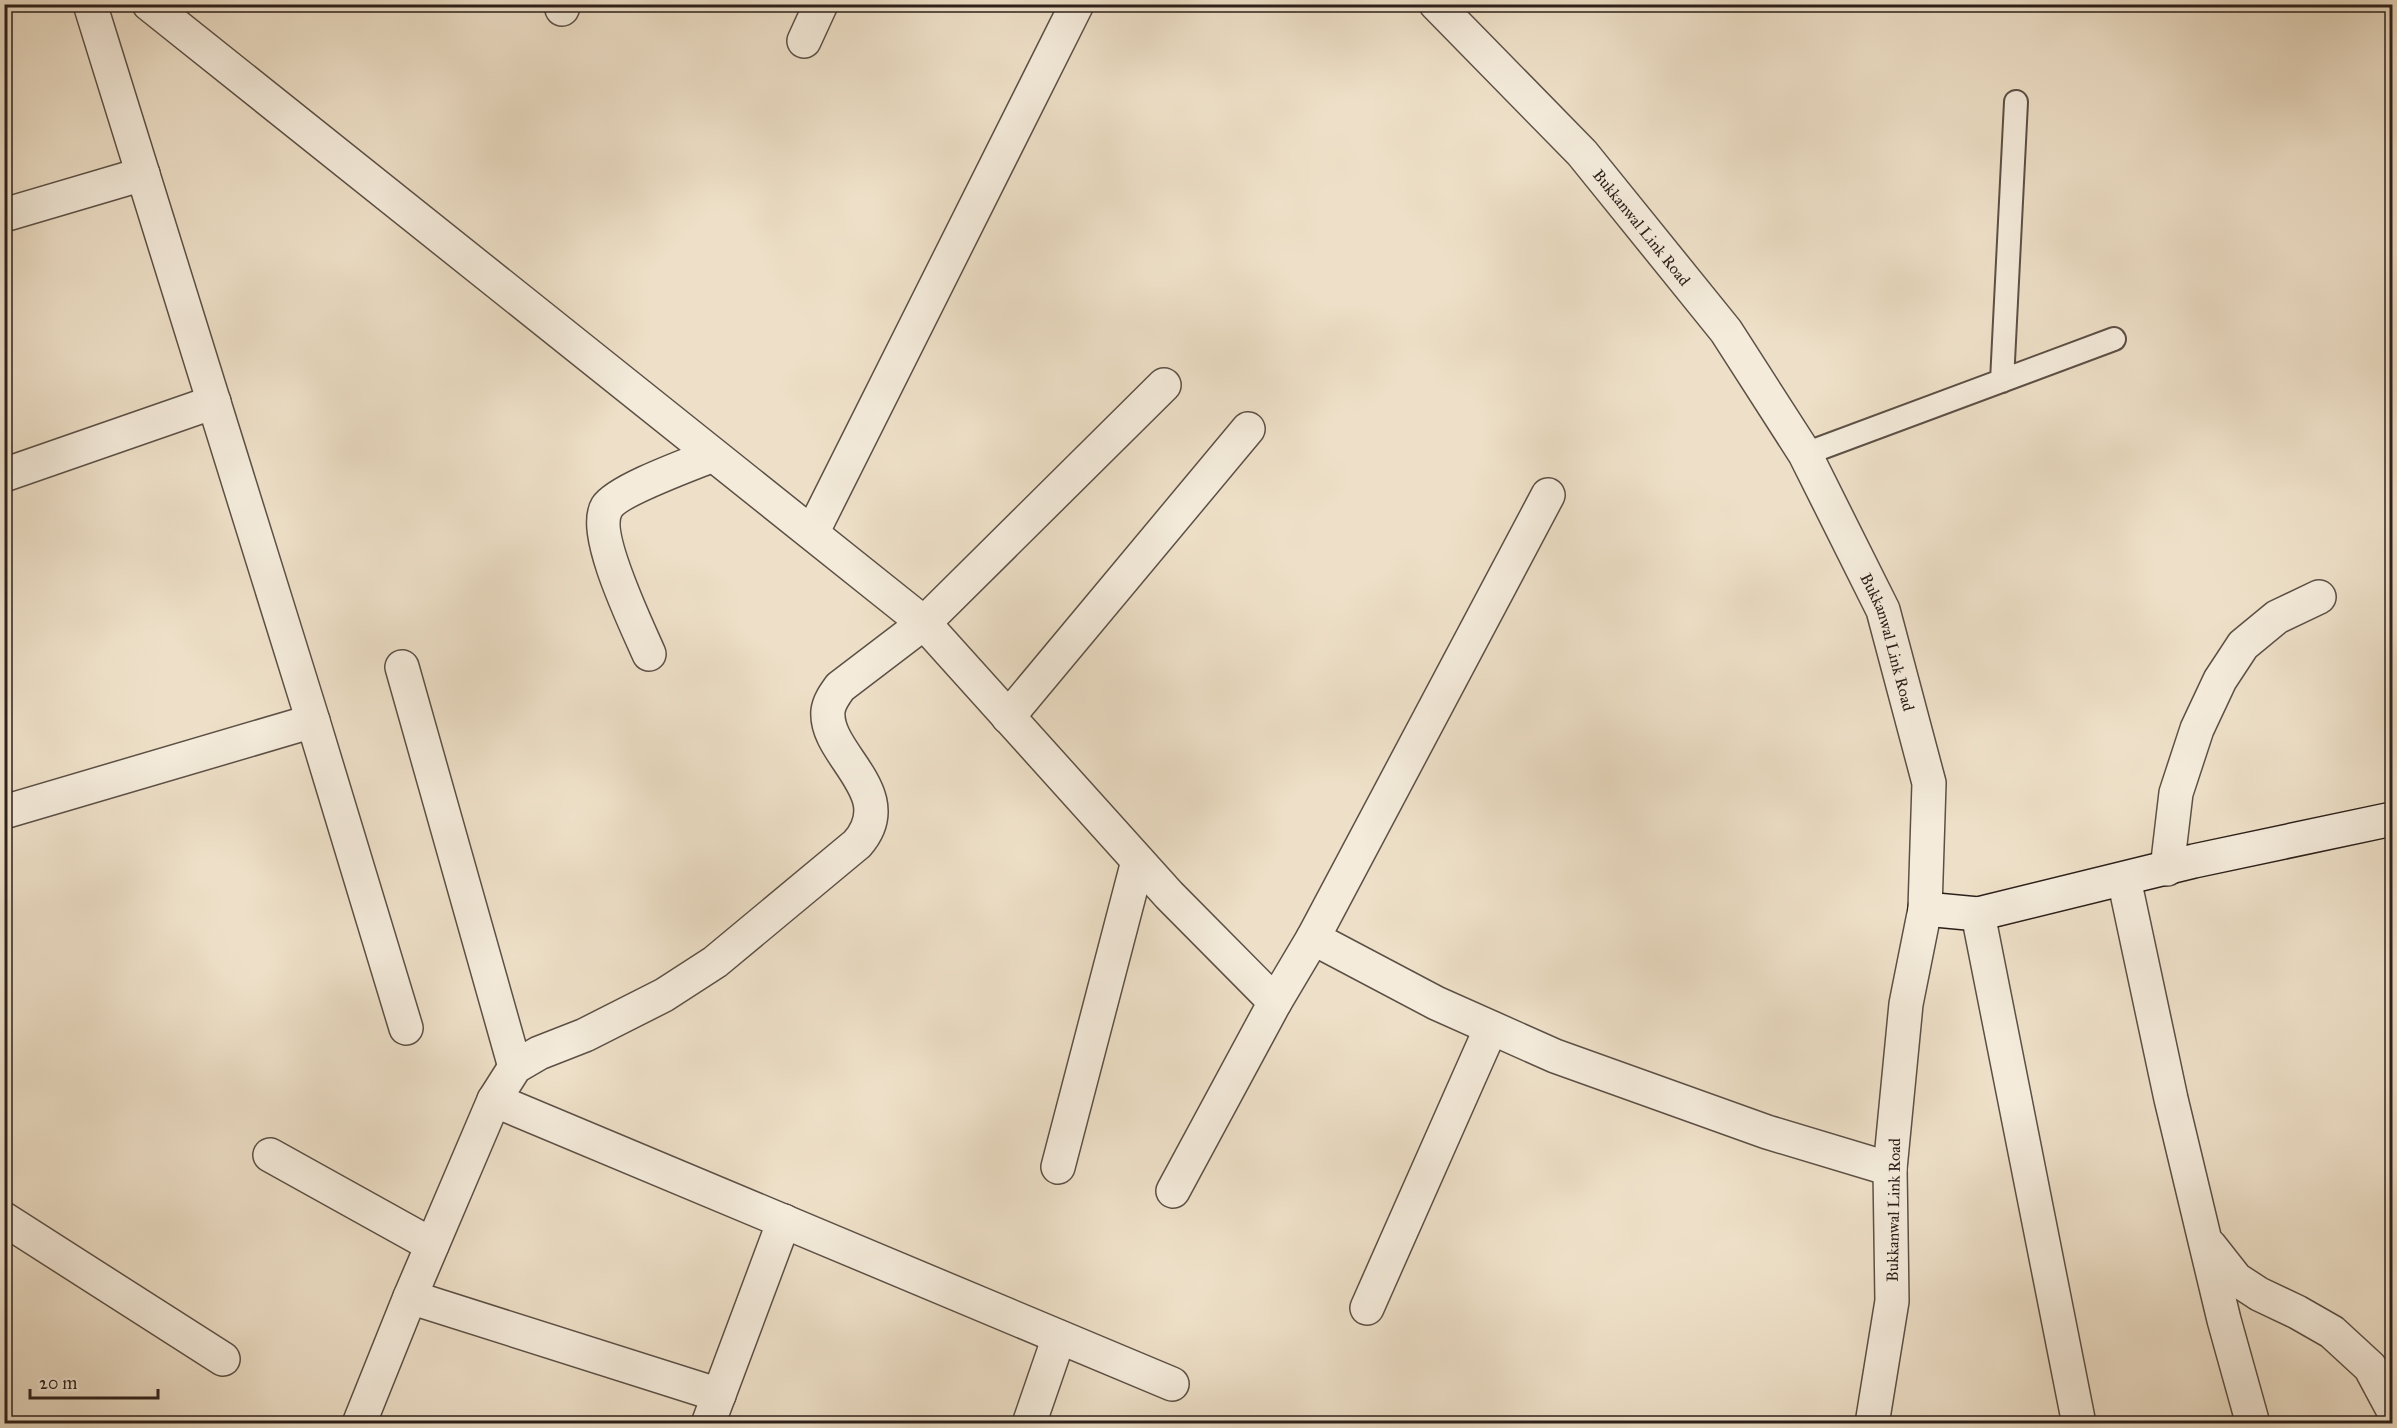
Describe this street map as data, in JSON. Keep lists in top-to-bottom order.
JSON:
{
  "streets": {
    "street": ["Bukkanwal Link Road"]
  },
  "scale_bar": "20 m"
}
